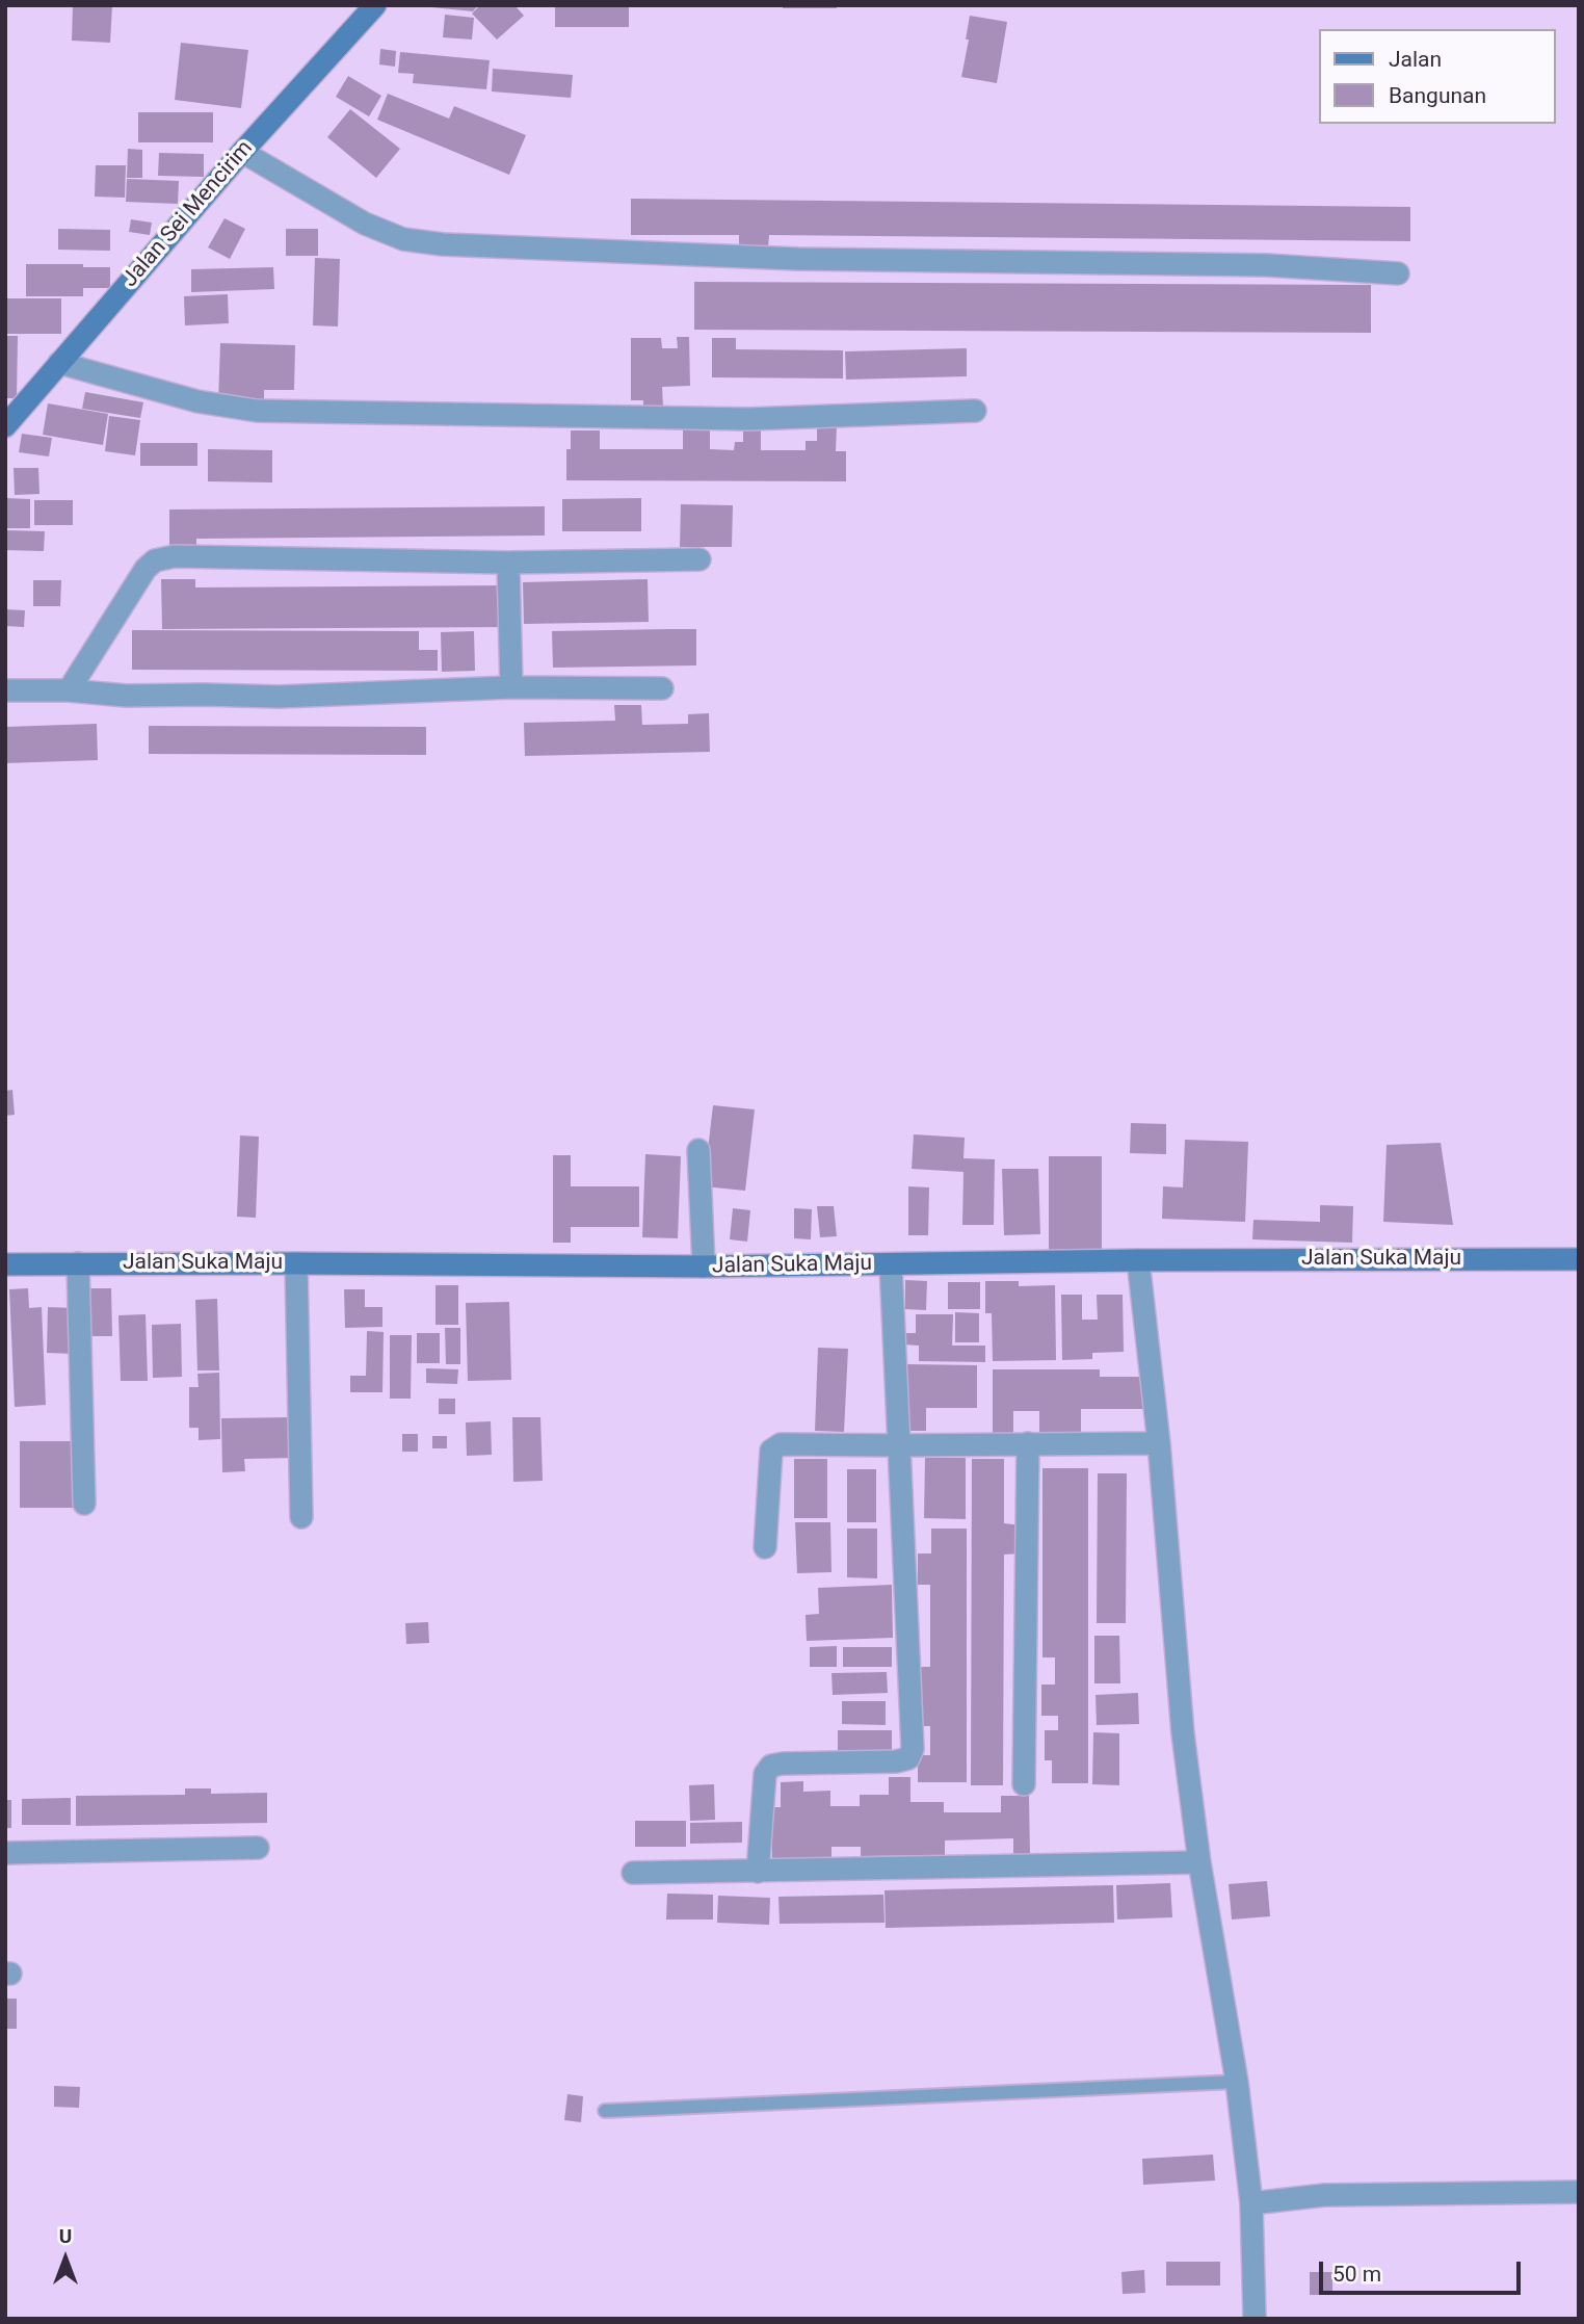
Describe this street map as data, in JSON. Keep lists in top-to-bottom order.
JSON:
{
  "streets": {
    "street": ["Jalan Sei Mencirim", "Jalan Suka Maju"]
  },
  "legend": ["Jalan", "Bangunan"],
  "scale_bar": "50 m",
  "north": "top"
}
